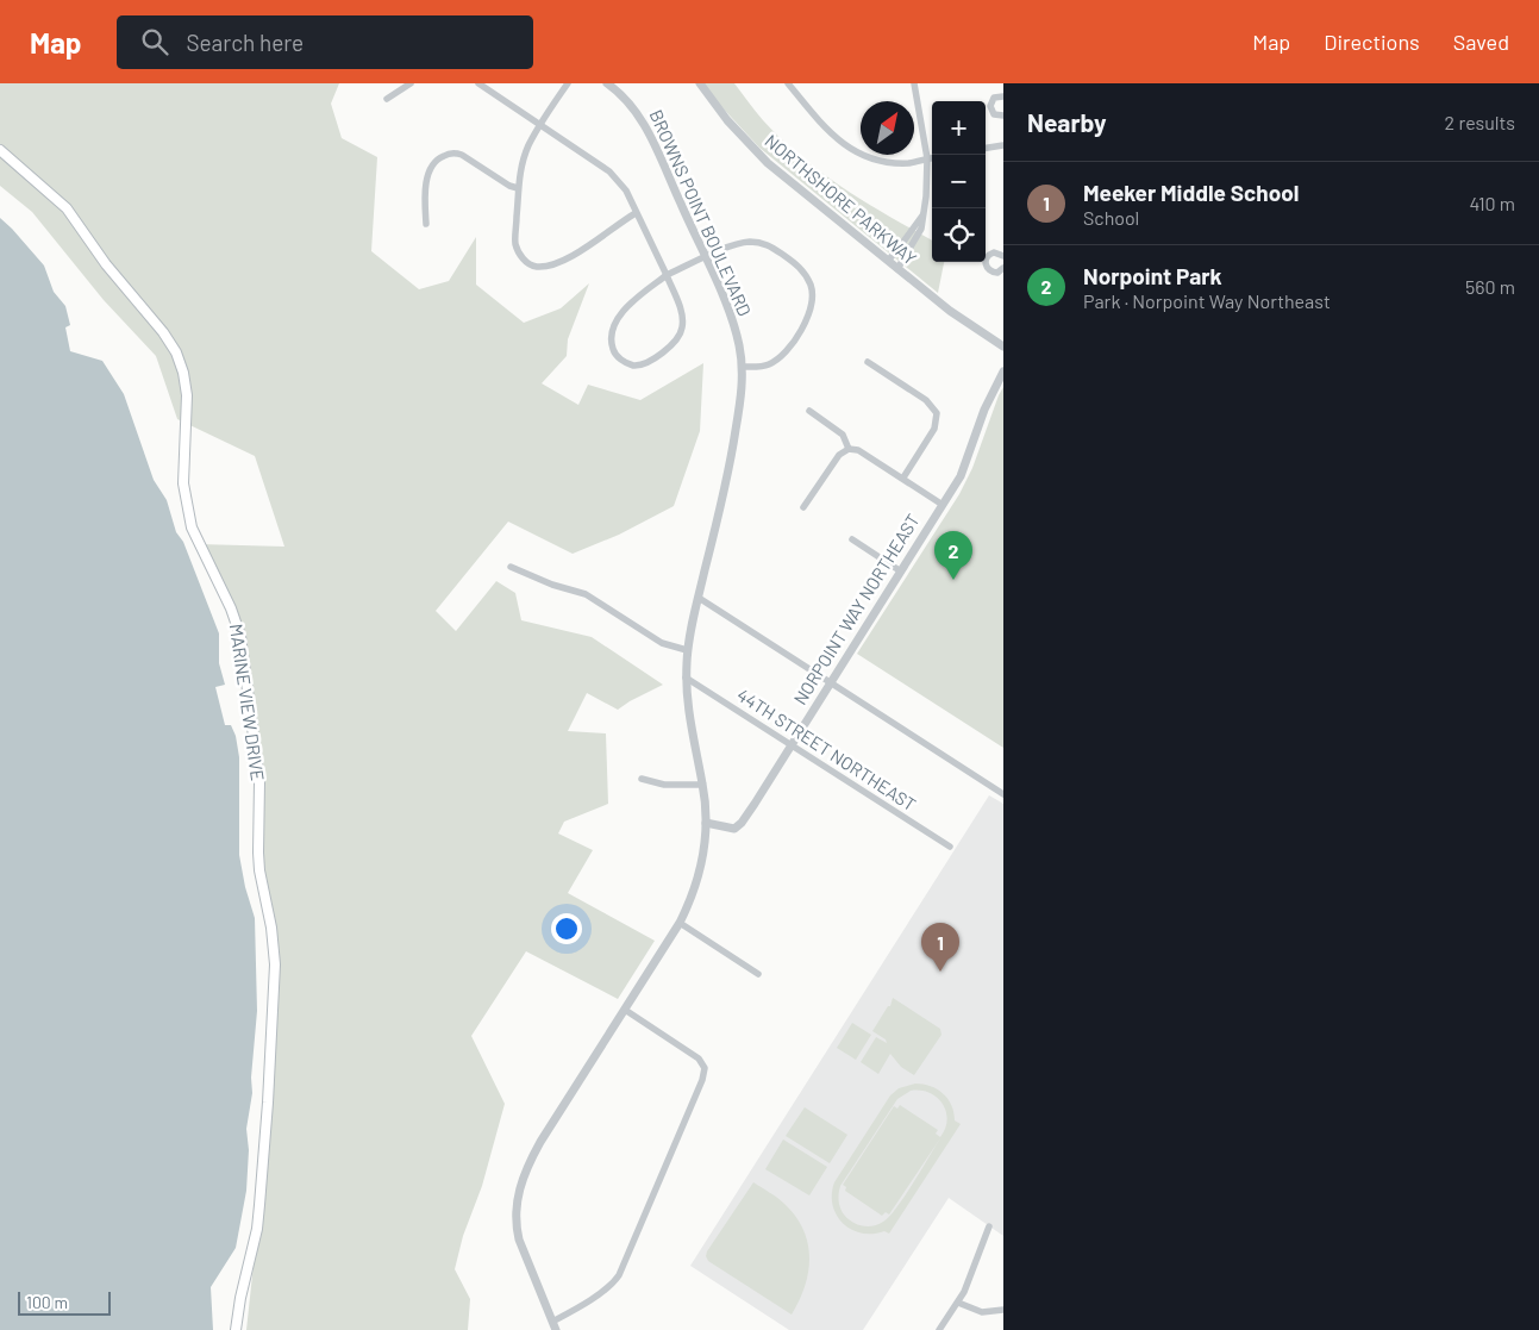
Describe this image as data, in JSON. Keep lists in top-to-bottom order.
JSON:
{
  "streets": {
    "main road": ["MARINE VIEW DRIVE"],
    "street": [
      "NORTHSHORE PARKWAY",
      "BROWNS POINT BOULEVARD",
      "NORPOINT WAY NORTHEAST",
      "44TH STREET NORTHEAST"
    ]
  },
  "crossings": [
    ["BROWNS POINT BOULEVARD", "NORPOINT WAY NORTHEAST"],
    ["BROWNS POINT BOULEVARD", "44TH STREET NORTHEAST"],
    ["NORPOINT WAY NORTHEAST", "44TH STREET NORTHEAST"]
  ],
  "scale_bar": "100 m",
  "north": "top right",
  "page": {
    "header": "Map",
    "search": "Search here",
    "nav": ["Map", "Directions", "Saved"],
    "heading": ["Nearby", "2 results"],
    "map_buttons": ["+", "−"],
    "list": [
      {
        "mark": "1",
        "name": "Meeker Middle School",
        "note": "School",
        "value": "410 m"
      },
      {
        "mark": "2",
        "name": "Norpoint Park",
        "note": "Park · Norpoint Way Northeast",
        "value": "560 m"
      }
    ],
    "pins": ["2", "1"],
    "scale": "100 m"
  }
}
